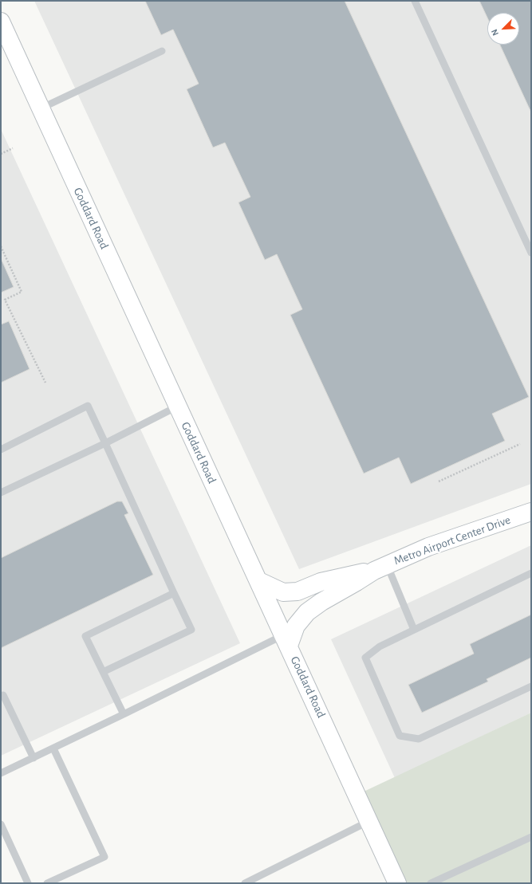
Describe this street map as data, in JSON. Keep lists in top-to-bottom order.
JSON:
{
  "streets": {
    "main road": ["Goddard Road", "Metro Airport Center Drive"]
  },
  "crossings": [
    ["Goddard Road", "Metro Airport Center Drive"]
  ],
  "north": "bottom left"
}
